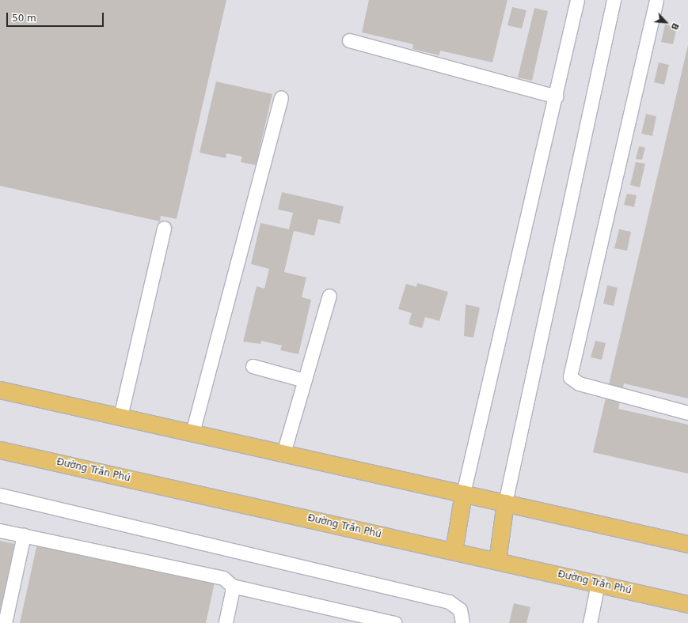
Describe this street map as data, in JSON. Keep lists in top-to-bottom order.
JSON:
{
  "streets": {
    "main road": ["Đường Trần Phú"]
  },
  "scale_bar": "50 m",
  "north": "bottom right"
}
